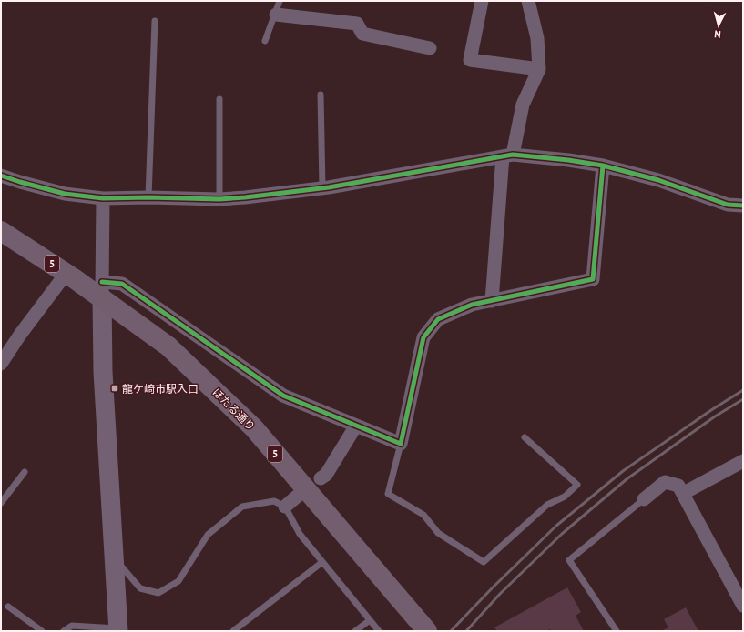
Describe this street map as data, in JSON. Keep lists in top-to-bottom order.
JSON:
{
  "streets": {
    "main road": ["5", "ほたる通り"]
  },
  "places": {
    "transit": ["龍ケ崎市駅入口"]
  },
  "north": "bottom"
}
